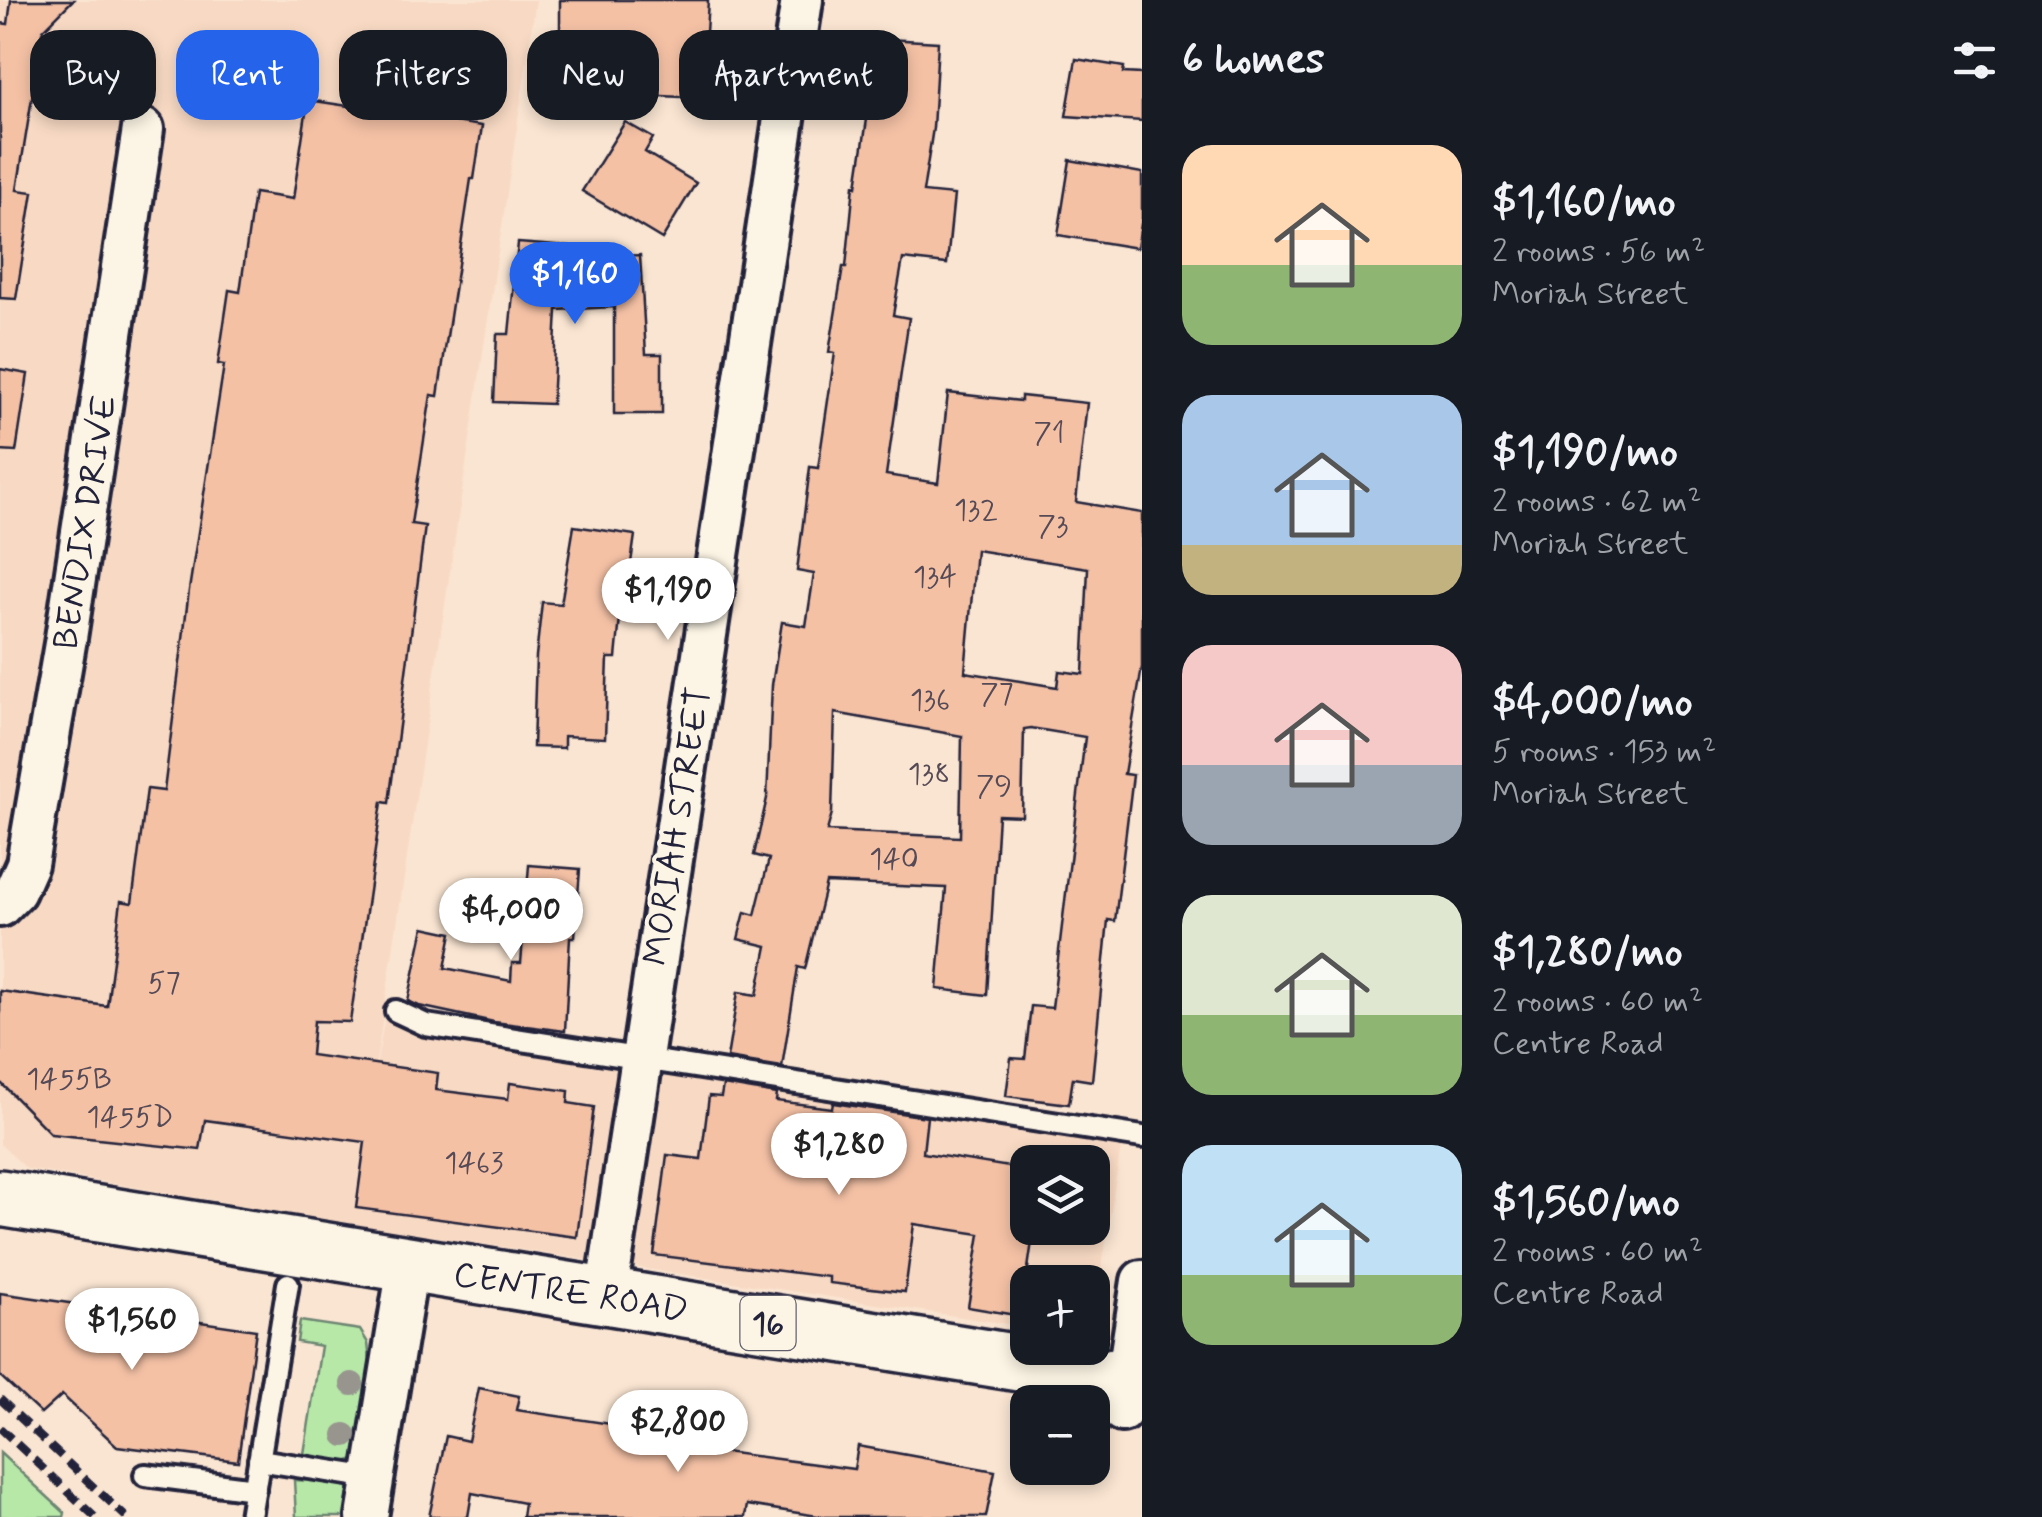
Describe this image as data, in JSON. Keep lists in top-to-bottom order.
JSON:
{
  "streets": {
    "main road": ["CENTRE ROAD", "16"],
    "street": ["BENDIX DRIVE", "MORIAH STREET"]
  },
  "crossings": [
    ["MORIAH STREET", "CENTRE ROAD"]
  ],
  "house_numbers": [
    "71",
    "132",
    "73",
    "134",
    "77",
    "136",
    "138",
    "79",
    "140",
    "57",
    "1455B",
    "1455D",
    "1463"
  ],
  "page": {
    "heading": "6 homes",
    "chip": [
      "Buy",
      "Rent",
      "Filters",
      "New",
      "Apartment"
    ],
    "list": [
      {
        "name": "$1,160/mo",
        "note": "2 rooms · 56 m² · Moriah Street"
      },
      {
        "name": "$1,190/mo",
        "note": "2 rooms · 62 m² · Moriah Street"
      },
      {
        "name": "$4,000/mo",
        "note": "5 rooms · 153 m² · Moriah Street"
      },
      {
        "name": "$1,280/mo",
        "note": "2 rooms · 60 m² · Centre Road"
      },
      {
        "name": "$1,560/mo",
        "note": "2 rooms · 60 m² · Centre Road"
      }
    ],
    "price": [
      "$1,160",
      "$1,190",
      "$4,000",
      "$1,280",
      "$1,560",
      "$2,800"
    ],
    "map_buttons": ["+", "−"]
  }
}
